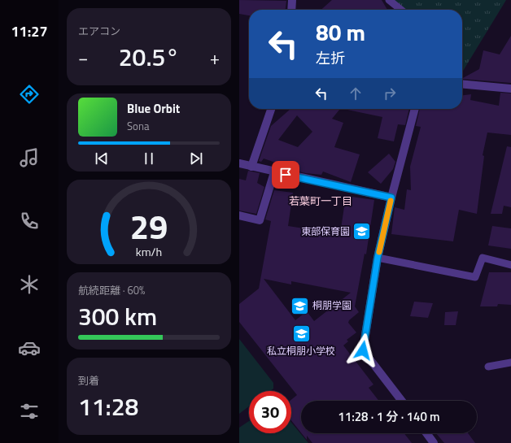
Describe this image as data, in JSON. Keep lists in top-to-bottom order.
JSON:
{
  "districts": ["若葉町一丁目"],
  "places": {
    "school or university": ["東部保育園", "桐朋学園", "私立桐朋小学校"]
  },
  "page": {
    "tabs": "11:27",
    "tile": [
      "エアコン",
      ["航続距離 · 60%", "300 km"],
      ["到着", "11:28"]
    ],
    "turn": ["80 m", "左折"],
    "heat": ["−", "20.5°", "+"],
    "song": ["Blue Orbit", "Sona"],
    "limit": "30",
    "trip": "11:28 · 1 分 · 140 m",
    "gauge": ["29", "km/h"]
  }
}
